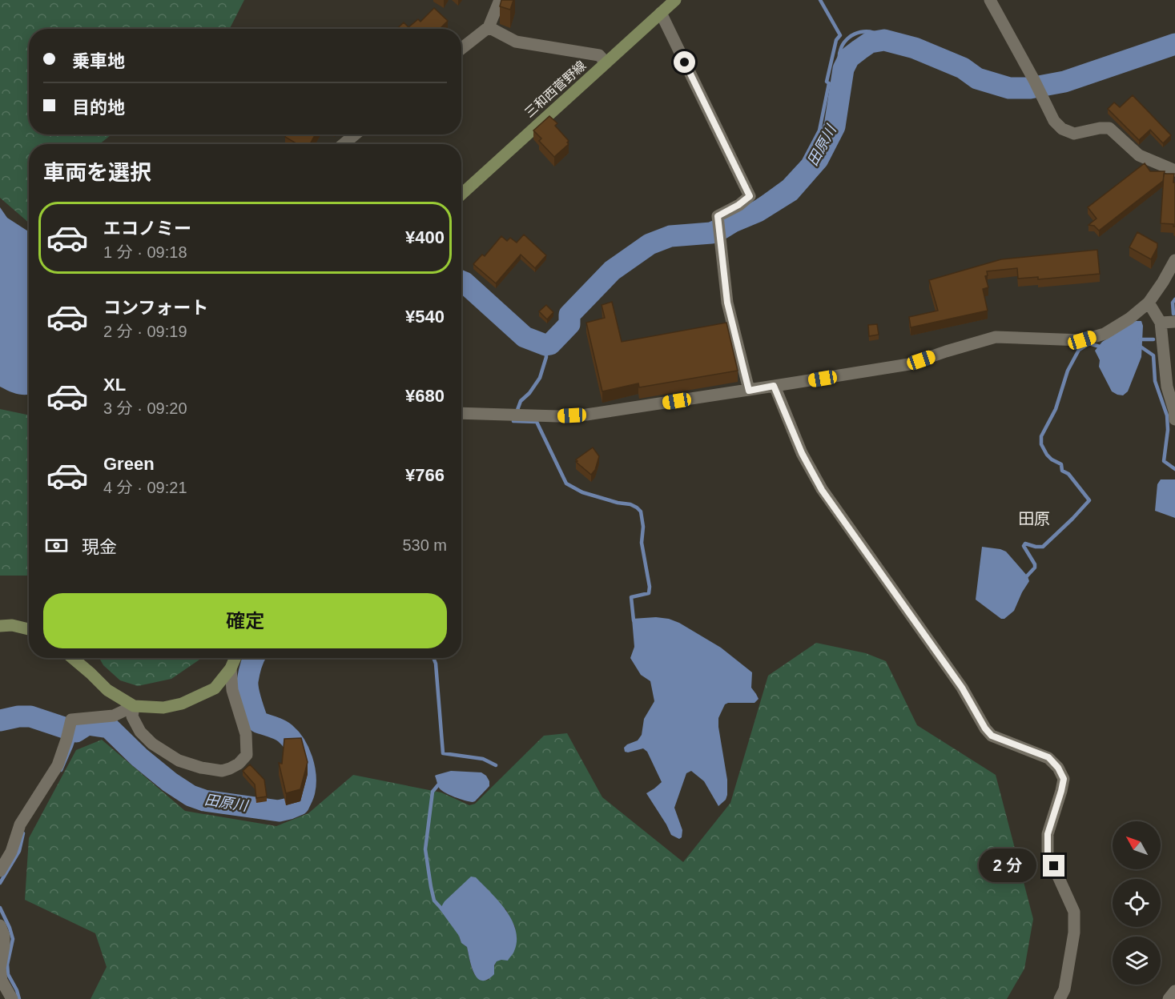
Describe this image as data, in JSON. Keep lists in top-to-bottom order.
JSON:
{
  "streets": {
    "main road": ["三和西菅野線"]
  },
  "districts": ["田原"],
  "water": ["田原川"],
  "north": "top left",
  "page": {
    "banner": ["乗車地", "目的地"],
    "heading": "車両を選択",
    "list": [
      {
        "name": "エコノミー",
        "note": "1 分 · 09:18",
        "value": "¥400"
      },
      {
        "name": "コンフォート",
        "note": "2 分 · 09:19",
        "value": "¥540"
      },
      {
        "name": "XL",
        "note": "3 分 · 09:20",
        "value": "¥680"
      },
      {
        "name": "Green",
        "note": "4 分 · 09:21",
        "value": "¥766"
      }
    ],
    "pay": ["現金", "530 m"],
    "buttons": "確定",
    "bubble": "2 分"
  }
}
